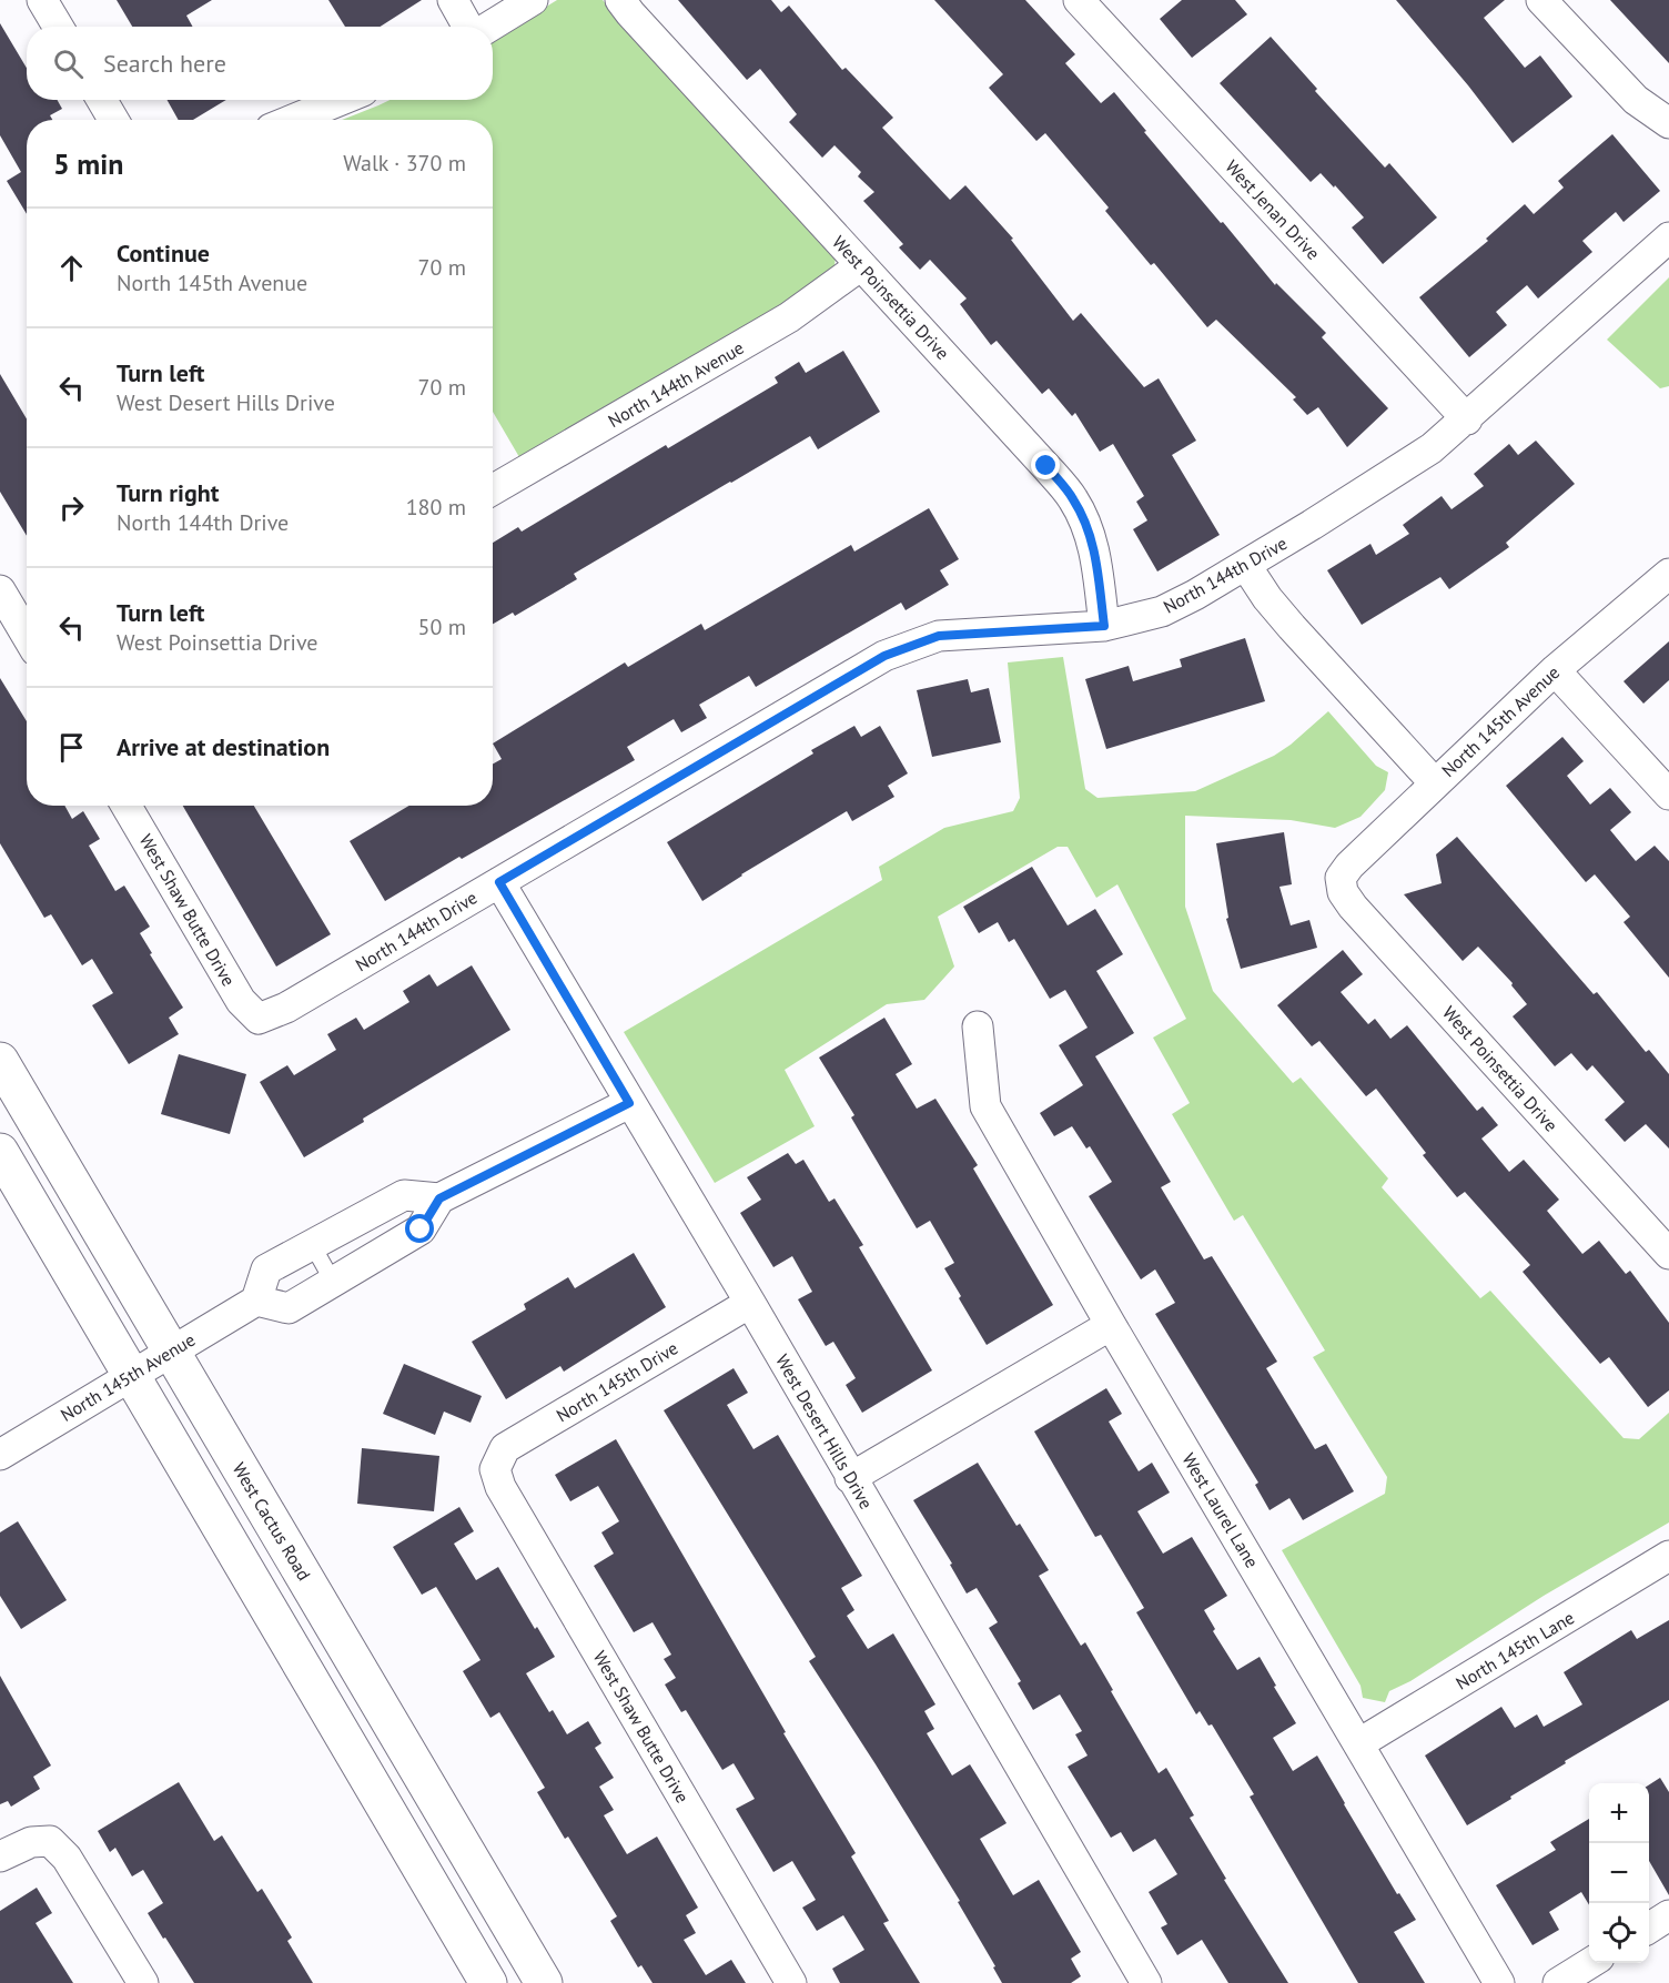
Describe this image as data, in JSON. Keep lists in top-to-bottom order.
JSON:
{
  "streets": {
    "main road": ["West Cactus Road"],
    "street": [
      "West Jenan Drive",
      "West Poinsettia Drive",
      "North 144th Avenue",
      "North 144th Drive",
      "North 145th Avenue",
      "West Shaw Butte Drive",
      "North 145th Drive",
      "West Desert Hills Drive",
      "West Laurel Lane",
      "North 145th Lane"
    ]
  },
  "crossings": [
    ["West Jenan Drive", "North 144th Drive"],
    ["West Poinsettia Drive", "North 144th Avenue"],
    ["West Poinsettia Drive", "North 144th Drive"],
    ["West Poinsettia Drive", "North 145th Avenue"],
    ["North 144th Drive", "West Shaw Butte Drive"],
    ["North 144th Drive", "West Desert Hills Drive"],
    ["North 145th Avenue", "West Cactus Road"],
    ["West Shaw Butte Drive", "North 145th Drive"],
    ["North 145th Drive", "West Desert Hills Drive"],
    ["West Laurel Lane", "North 145th Lane"]
  ],
  "page": {
    "search": "Search here",
    "heading": ["5 min", "Walk · 370 m"],
    "list": [
      ["Continue", "North 145th Avenue", "70 m"],
      ["Turn left", "West Desert Hills Drive", "70 m"],
      ["Turn right", "North 144th Drive", "180 m"],
      ["Turn left", "West Poinsettia Drive", "50 m"],
      "Arrive at destination"
    ],
    "map_buttons": ["+", "−"]
  }
}
